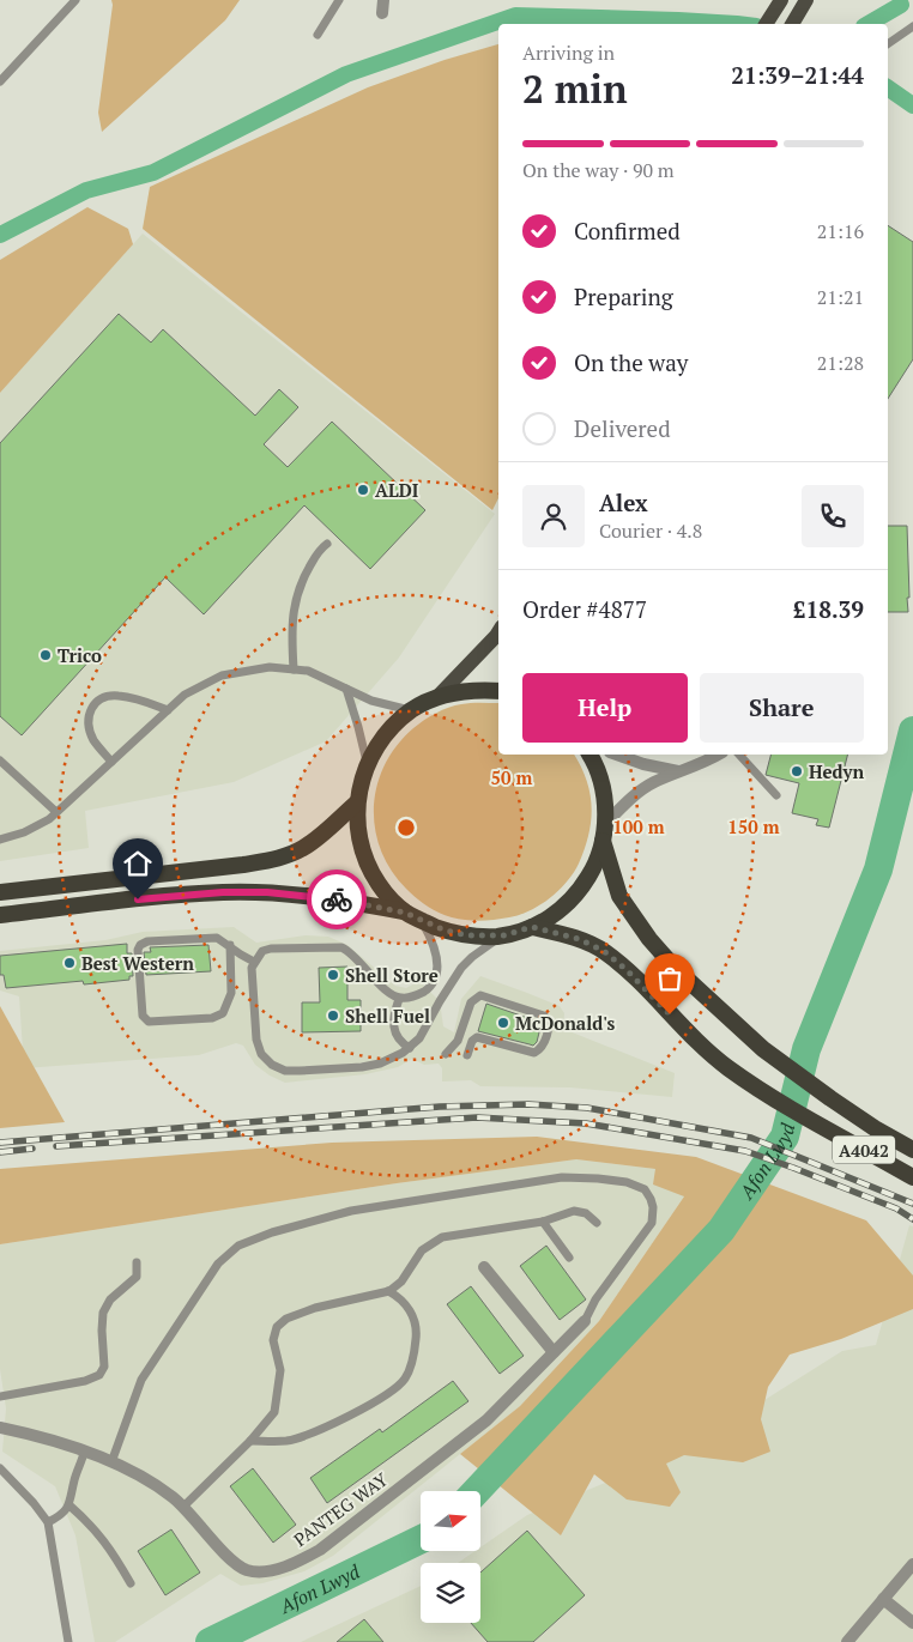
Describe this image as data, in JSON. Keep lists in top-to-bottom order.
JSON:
{
  "streets": {
    "highway": ["A4042"],
    "street": ["PANTEG WAY"]
  },
  "water": ["Afon Lwyd"],
  "places": [
    "ALDI",
    "Trico",
    "Hedyn",
    "Best Western",
    "Shell Store",
    "Shell Fuel",
    "McDonald's"
  ],
  "north": "right",
  "page": {
    "heading": ["2 min", "Arriving in", "21:39–21:44"],
    "panel": [
      "Alex",
      "Courier · 4.8",
      "Order #4877",
      "£18.39"
    ],
    "bar": "On the way · 90 m",
    "list": [
      ["Confirmed", "21:16"],
      ["Preparing", "21:21"],
      ["On the way", "21:28"],
      "Delivered"
    ],
    "buttons": ["Help", "Share"]
  },
  "rings": ["50 m", "100 m", "150 m"]
}
